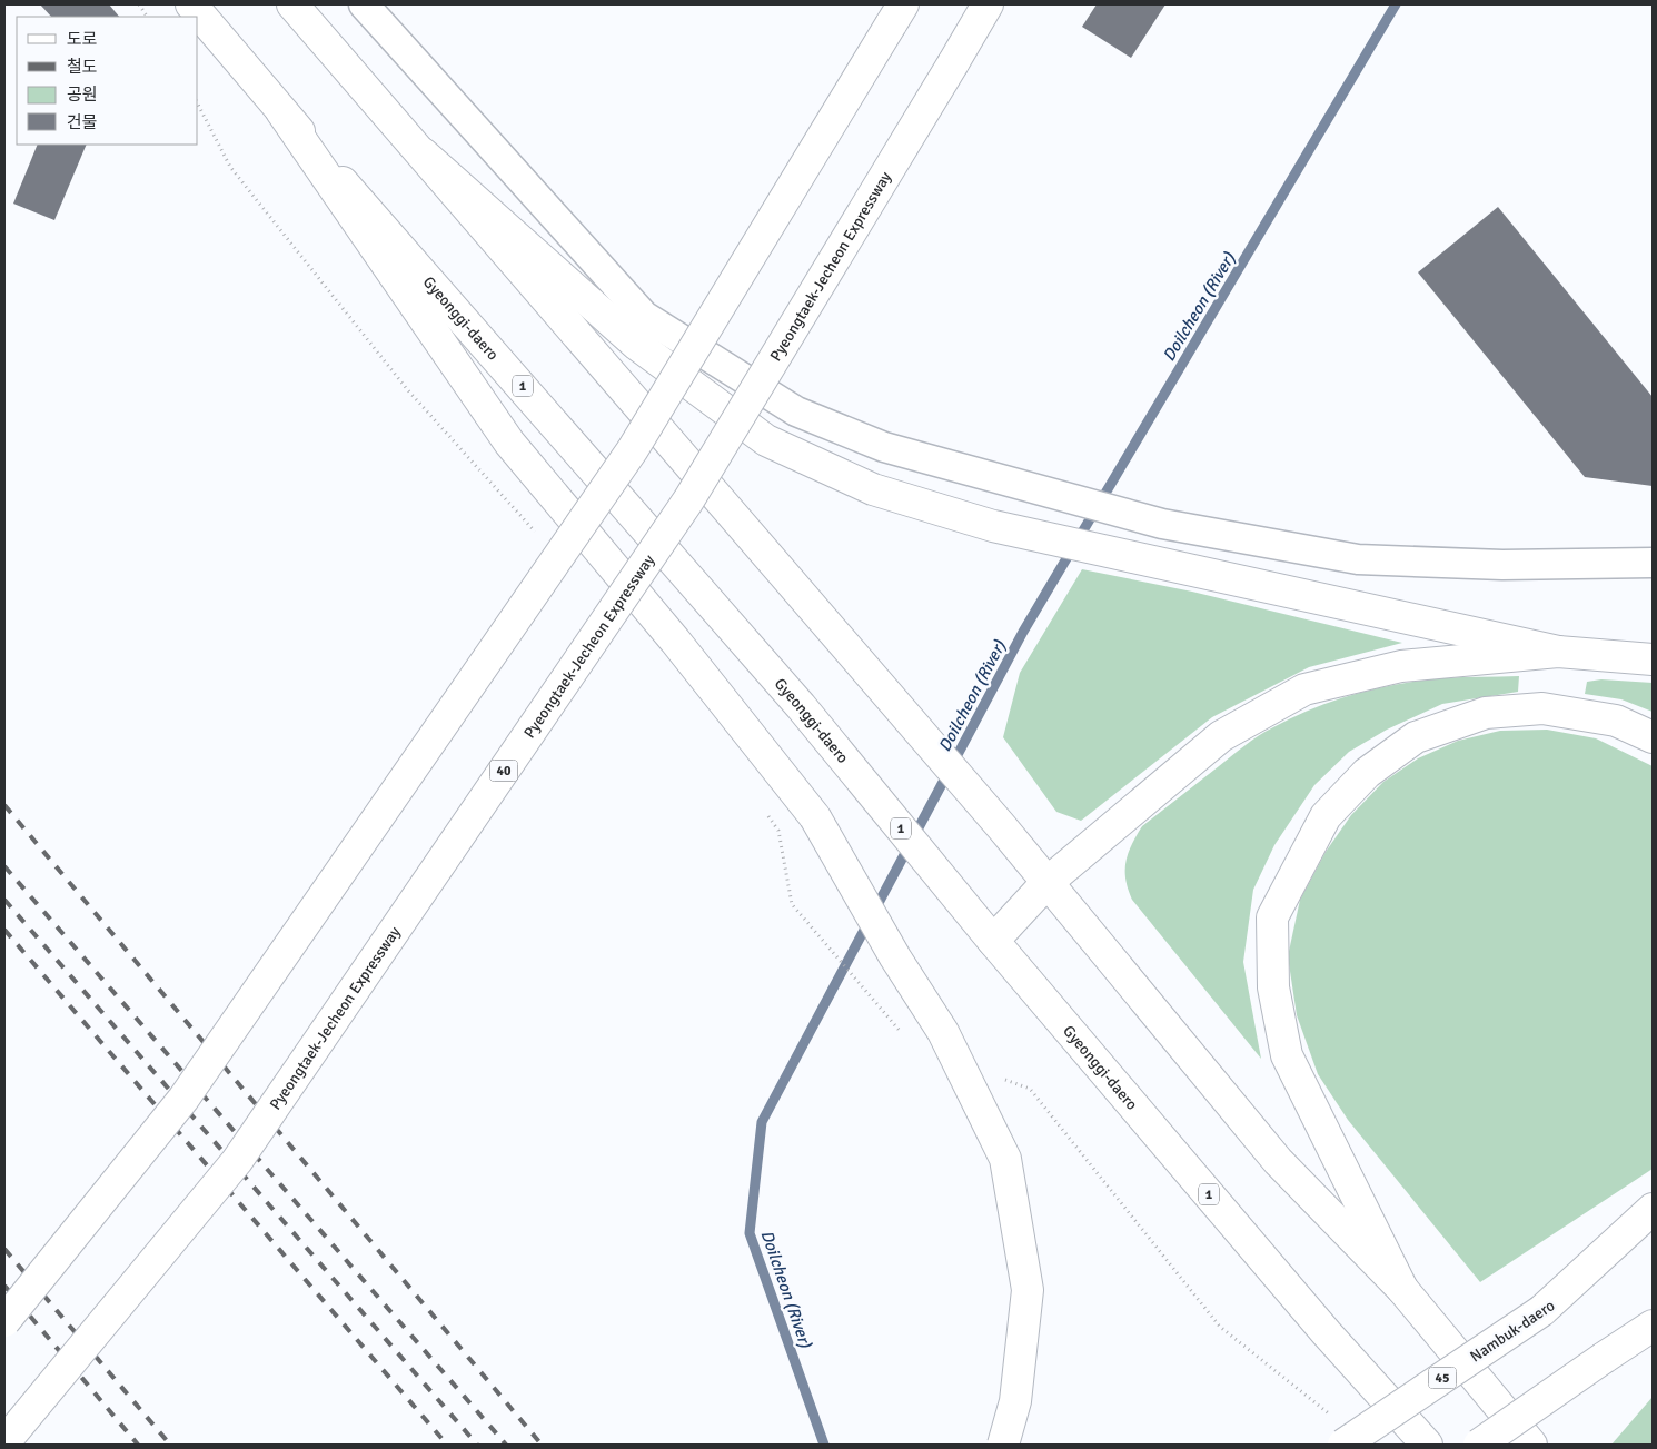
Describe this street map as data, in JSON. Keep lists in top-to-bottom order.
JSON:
{
  "streets": {
    "main road": [
      "Pyeongtaek-Jecheon Expressway",
      "Gyeonggi-daero",
      "1",
      "40",
      "Nambuk-daero",
      "45"
    ]
  },
  "water": ["Doilcheon (River)"],
  "legend": [
    "도로",
    "철도",
    "공원",
    "건물"
  ]
}
